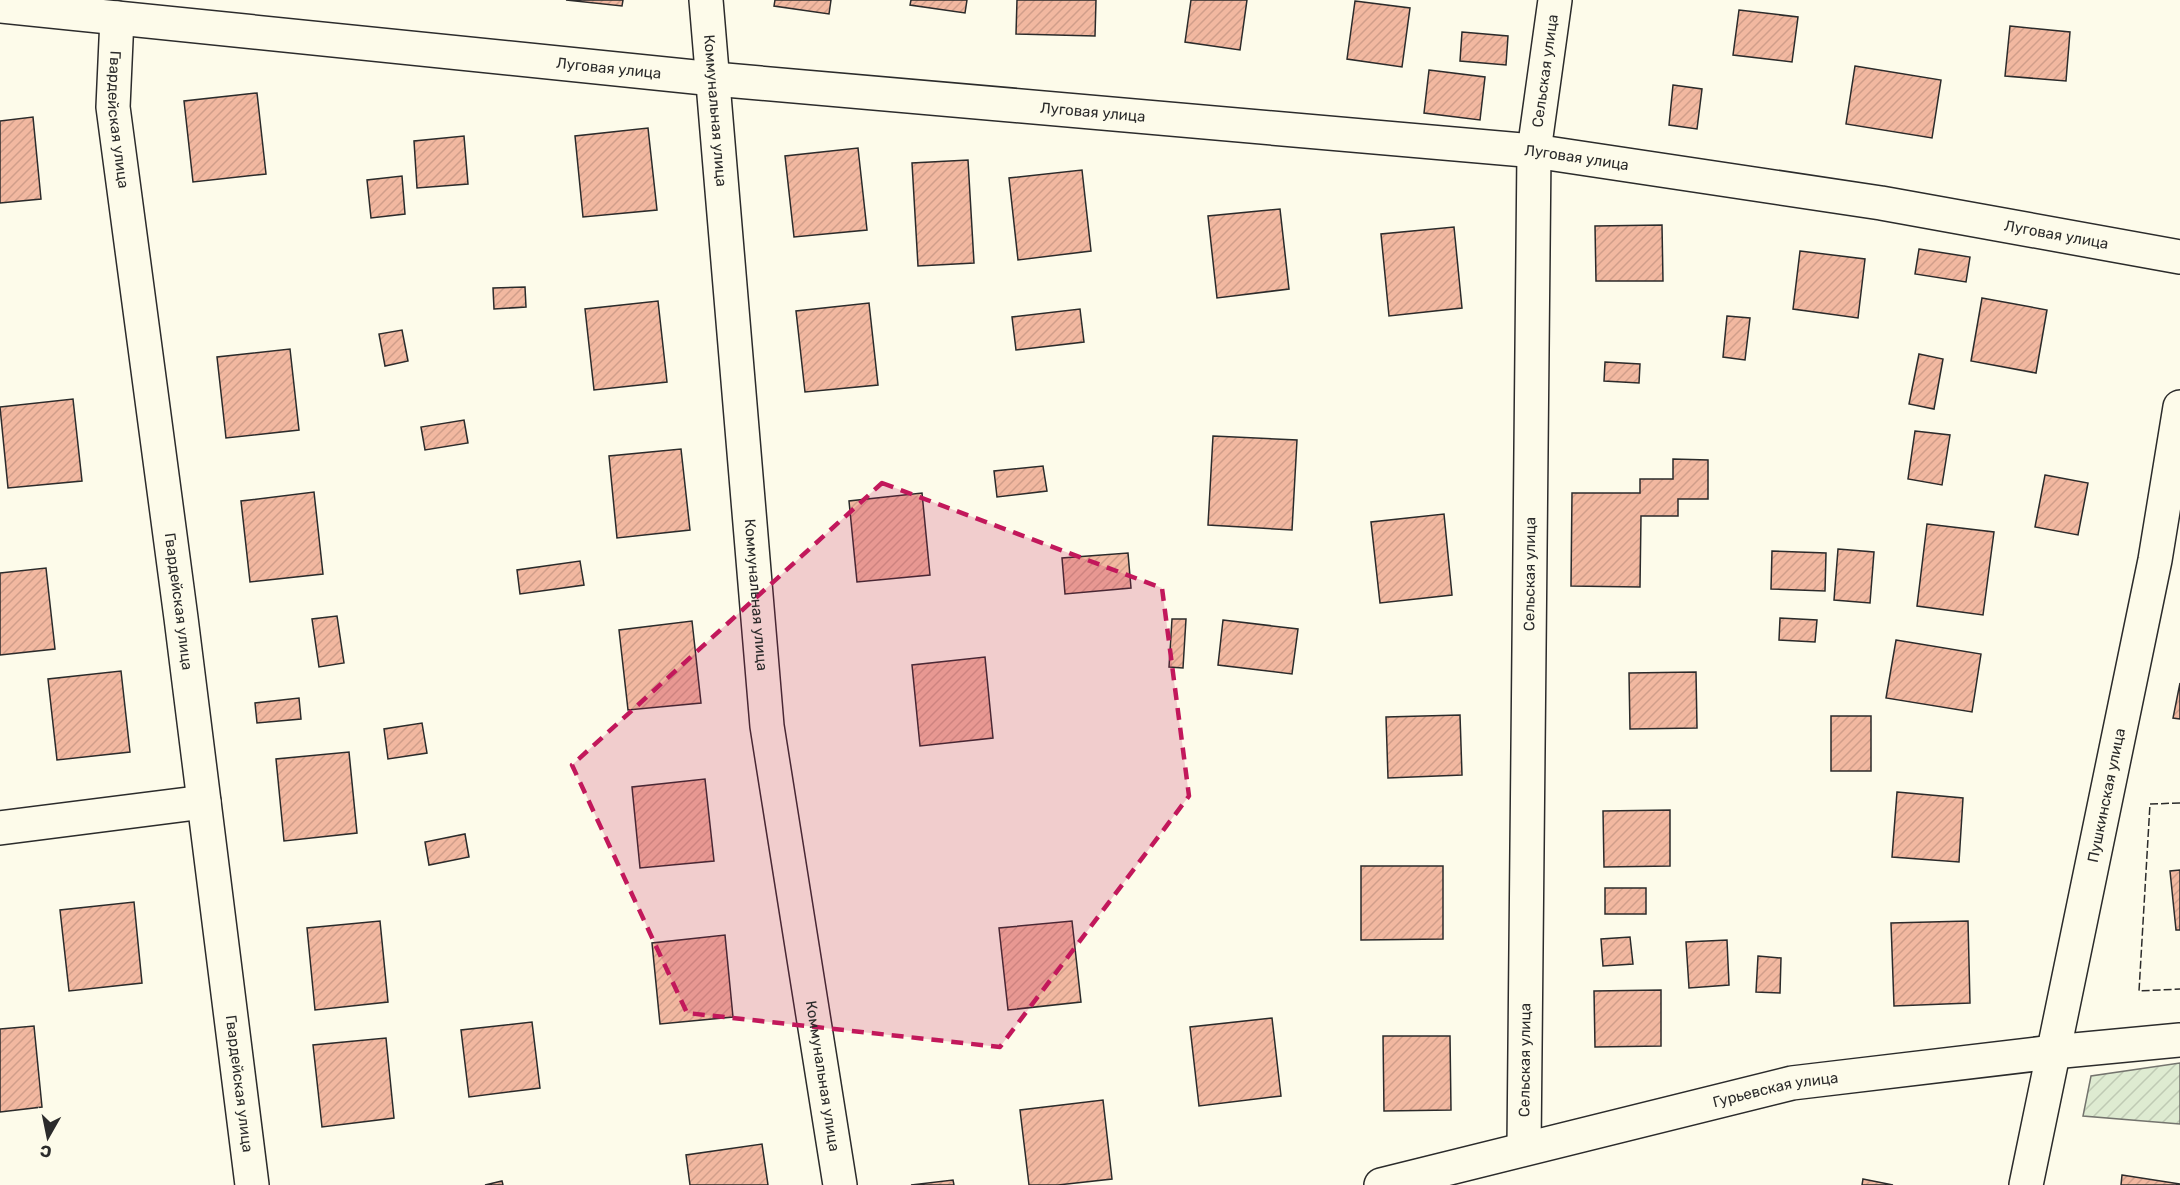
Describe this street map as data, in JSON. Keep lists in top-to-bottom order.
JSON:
{
  "streets": {
    "street": [
      "Луговая улица",
      "Сельская улица",
      "Коммунальная улица",
      "Гвардейская улица",
      "Пушкинская улица",
      "Гурьевская улица"
    ]
  },
  "crossings": [
    ["Луговая улица", "Сельская улица"],
    ["Луговая улица", "Коммунальная улица"],
    ["Луговая улица", "Гвардейская улица"],
    ["Сельская улица", "Гурьевская улица"],
    ["Пушкинская улица", "Гурьевская улица"]
  ],
  "north": "bottom"
}
